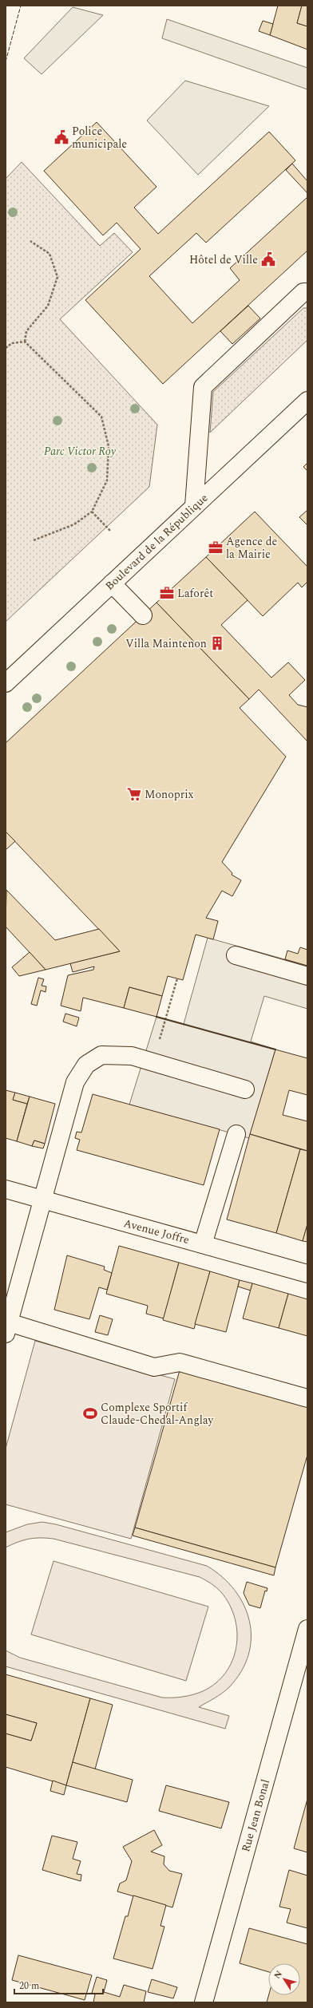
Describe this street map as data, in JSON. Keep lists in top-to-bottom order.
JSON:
{
  "streets": {
    "street": ["Boulevard de la République", "Avenue Joffre", "Rue Jean Bonal"]
  },
  "parks": ["Parc Victor Roy"],
  "places": {
    "public building": ["Police municipale", "Hôtel de Ville"],
    "office": ["Agence de la Mairie", "Laforêt"],
    "building": ["Villa Maintenon"],
    "supermarket": ["Monoprix"],
    "sports": ["Complexe Sportif Claude-Chedal-Anglay"]
  },
  "scale_bar": "20 m",
  "north": "top left"
}
